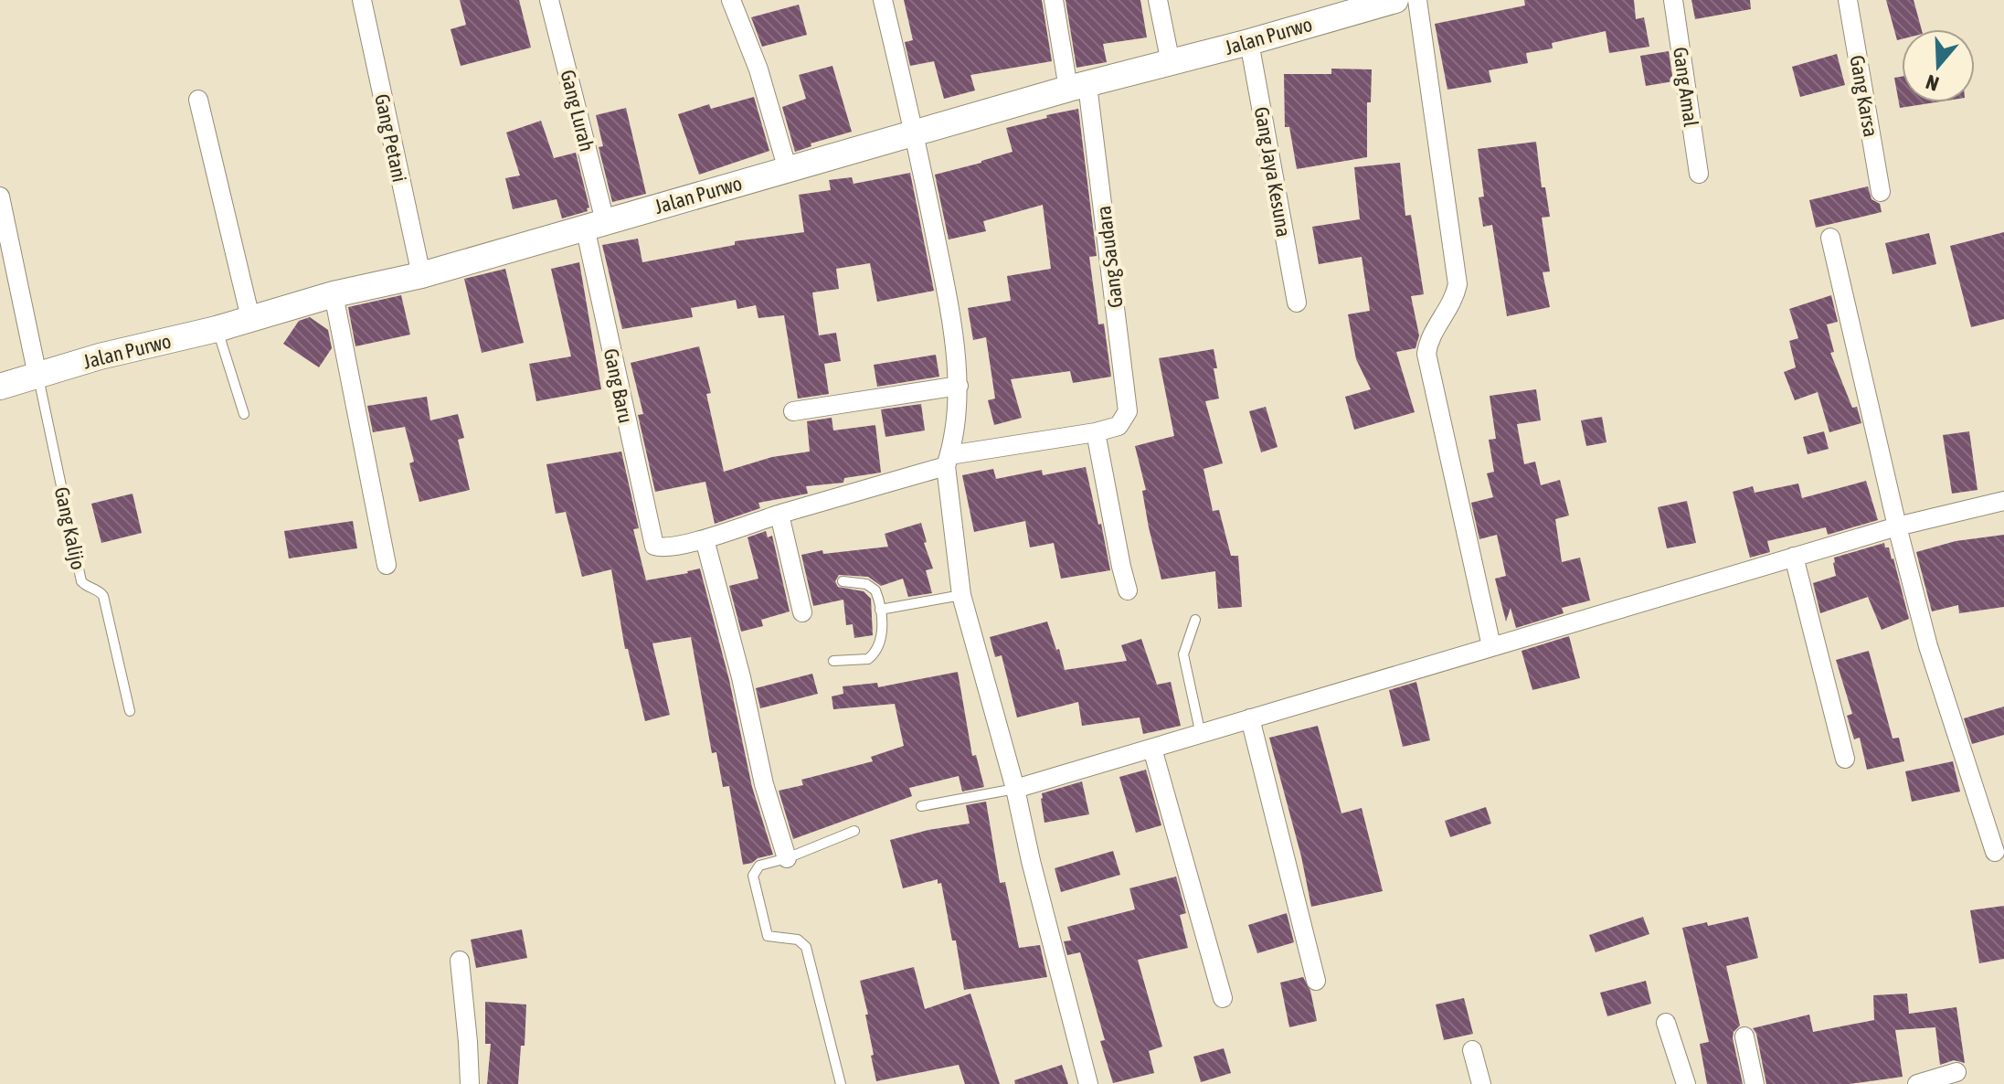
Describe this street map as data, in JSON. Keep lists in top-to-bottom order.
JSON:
{
  "streets": {
    "street": [
      "Jalan Purwo",
      "Gang Amal",
      "Gang Karsa",
      "Gang Lurah",
      "Gang Petani",
      "Gang Jaya Kesuna",
      "Gang Saudara",
      "Gang Baru"
    ],
    "lane": ["Gang Kalijo"]
  },
  "crossings": [
    ["Jalan Purwo", "Gang Lurah"],
    ["Jalan Purwo", "Gang Petani"],
    ["Jalan Purwo", "Gang Jaya Kesuna"],
    ["Jalan Purwo", "Gang Saudara"],
    ["Jalan Purwo", "Gang Baru"],
    ["Jalan Purwo", "Gang Kalijo"],
    ["Gang Lurah", "Gang Baru"]
  ],
  "north": "bottom"
}
